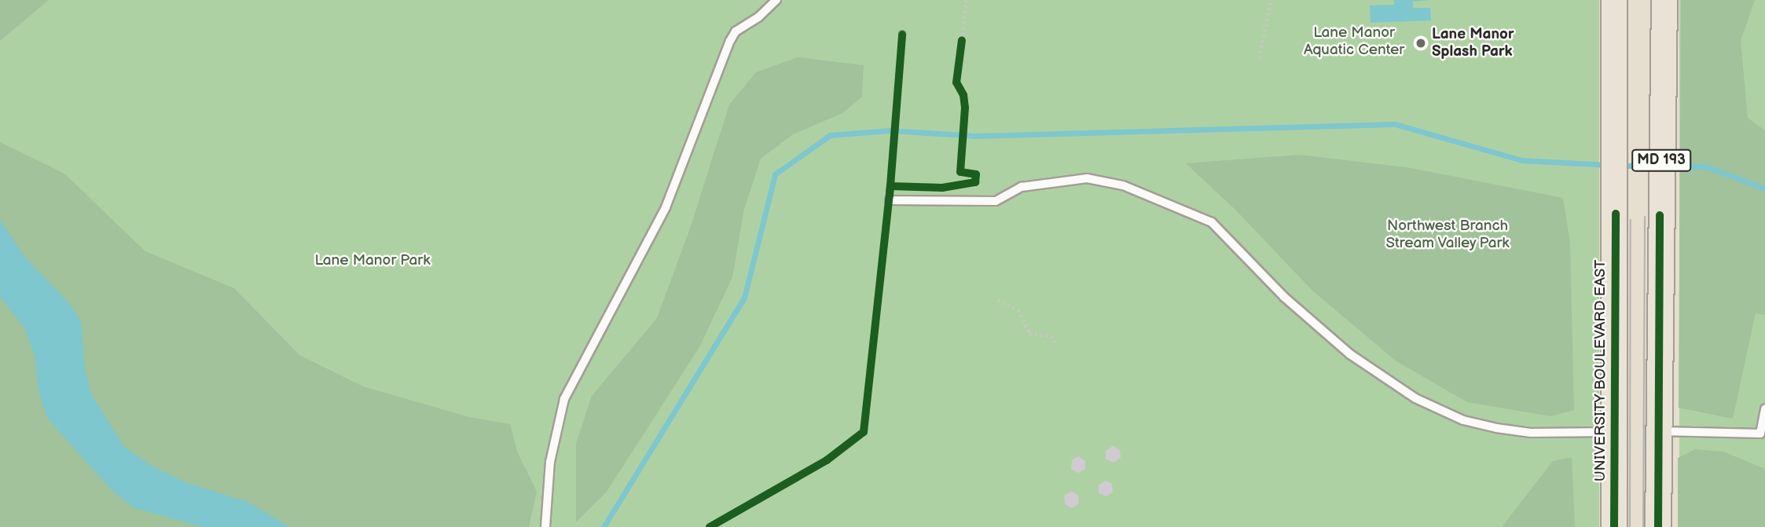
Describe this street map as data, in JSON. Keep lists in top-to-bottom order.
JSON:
{
  "streets": {
    "main road": ["MD 193", "UNIVERSITY BOULEVARD EAST"]
  },
  "parks": ["Lane Manor Aquatic Center", "Northwest Branch Stream Valley Park", "Lane Manor Park"],
  "places": ["Lane Manor Splash Park"]
}
